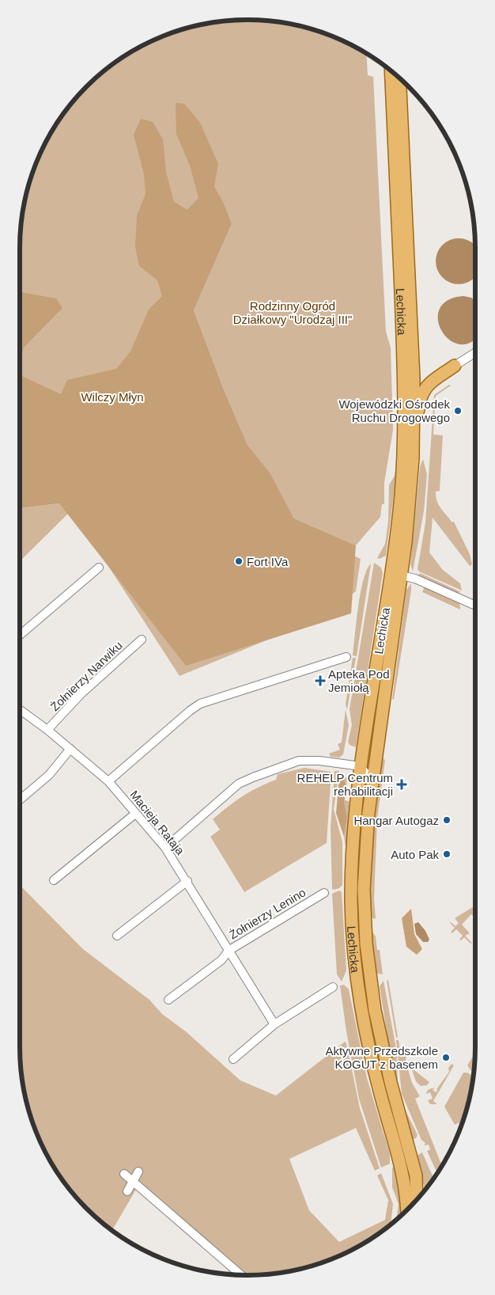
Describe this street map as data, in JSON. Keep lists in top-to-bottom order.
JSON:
{
  "streets": {
    "main road": ["Lechicka"],
    "street": ["Żołnierzy Narwiku", "Macieja Rataja", "Żołnierzy Lenino"]
  },
  "crossings": [
    ["Żołnierzy Narwiku", "Macieja Rataja"],
    ["Macieja Rataja", "Żołnierzy Lenino"]
  ],
  "parks": ["Rodzinny Ogród Działkowy \"Urodzaj III\"", "Wilczy Młyn"],
  "places": {
    "other": [
      "Wojewódzki Ośrodek Ruchu Drogowego",
      "Fort IVa",
      "Hangar Autogaz",
      "Auto Pak",
      "Aktywne Przedszkole KOGUT z basenem"
    ],
    "health": ["Apteka Pod Jemiołą", "REHELP Centrum rehabilitacji"]
  }
}
